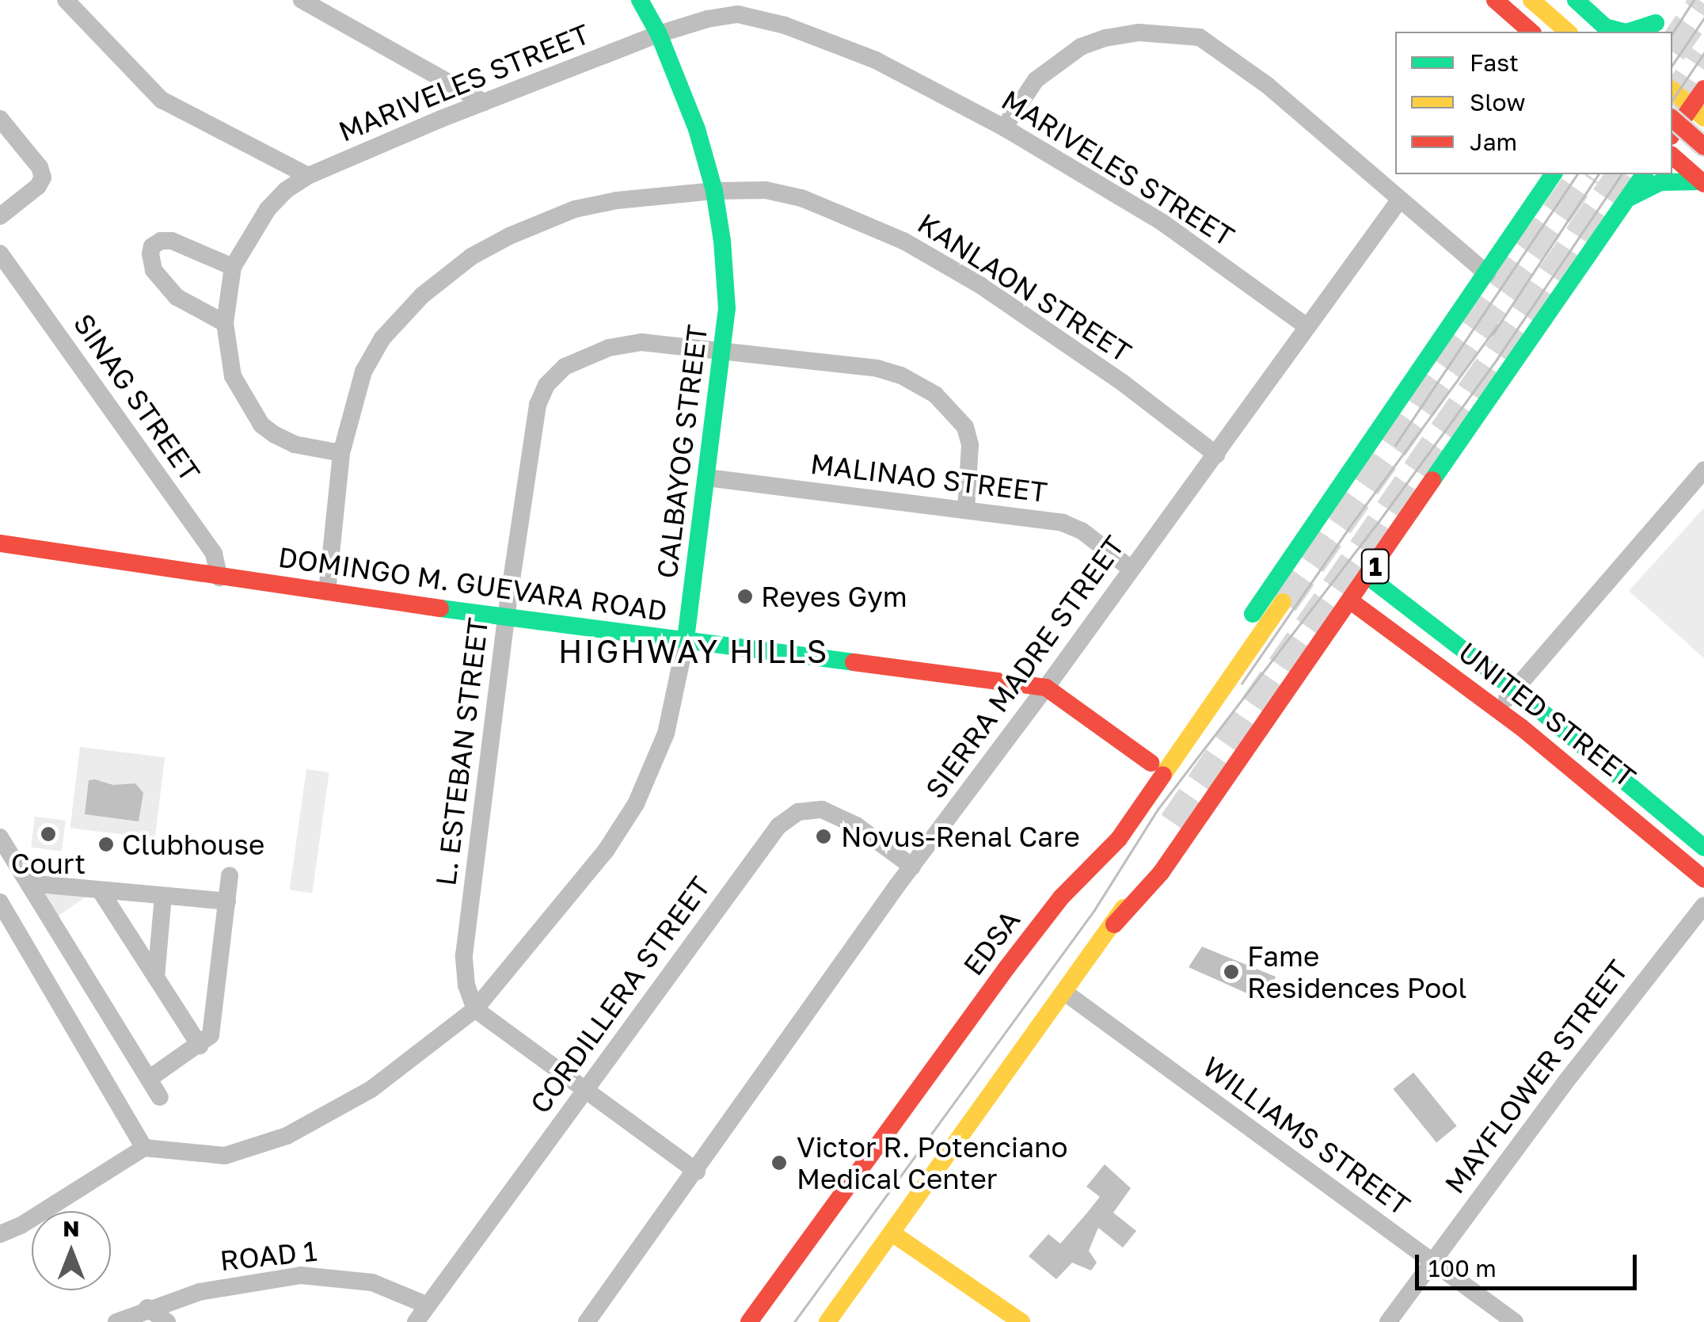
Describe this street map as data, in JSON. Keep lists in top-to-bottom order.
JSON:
{
  "streets": {
    "main road": [
      "CALBAYOG STREET",
      "1",
      "DOMINGO M. GUEVARA ROAD",
      "UNITED STREET",
      "EDSA"
    ],
    "street": [
      "MARIVELES STREET",
      "KANLAON STREET",
      "SINAG STREET",
      "MALINAO STREET",
      "SIERRA MADRE STREET",
      "L. ESTEBAN STREET",
      "CORDILLERA STREET",
      "MAYFLOWER STREET",
      "WILLIAMS STREET",
      "ROAD 1"
    ]
  },
  "crossings": [
    ["MARIVELES STREET", "KANLAON STREET"],
    ["MARIVELES STREET", "CALBAYOG STREET"],
    ["MARIVELES STREET", "SIERRA MADRE STREET"],
    ["KANLAON STREET", "CALBAYOG STREET"],
    ["KANLAON STREET", "DOMINGO M. GUEVARA ROAD"],
    ["KANLAON STREET", "SIERRA MADRE STREET"],
    ["SINAG STREET", "DOMINGO M. GUEVARA ROAD"],
    ["CALBAYOG STREET", "MALINAO STREET"],
    ["CALBAYOG STREET", "DOMINGO M. GUEVARA ROAD"],
    ["CALBAYOG STREET", "L. ESTEBAN STREET"],
    ["MALINAO STREET", "SIERRA MADRE STREET"],
    ["MALINAO STREET", "L. ESTEBAN STREET"],
    ["1", "UNITED STREET"],
    ["1", "WILLIAMS STREET"],
    ["DOMINGO M. GUEVARA ROAD", "SIERRA MADRE STREET"],
    ["DOMINGO M. GUEVARA ROAD", "L. ESTEBAN STREET"],
    ["SIERRA MADRE STREET", "CORDILLERA STREET"],
    ["CORDILLERA STREET", "ROAD 1"],
    ["MAYFLOWER STREET", "WILLIAMS STREET"]
  ],
  "districts": ["HIGHWAY HILLS"],
  "places": [
    "Reyes Gym",
    "Court",
    "Novus-Renal Care",
    "Clubhouse",
    "Fame Residences Pool",
    "Victor R. Potenciano Medical Center"
  ],
  "legend": ["Fast", "Slow", "Jam"],
  "scale_bar": "100 m",
  "north": "top"
}
